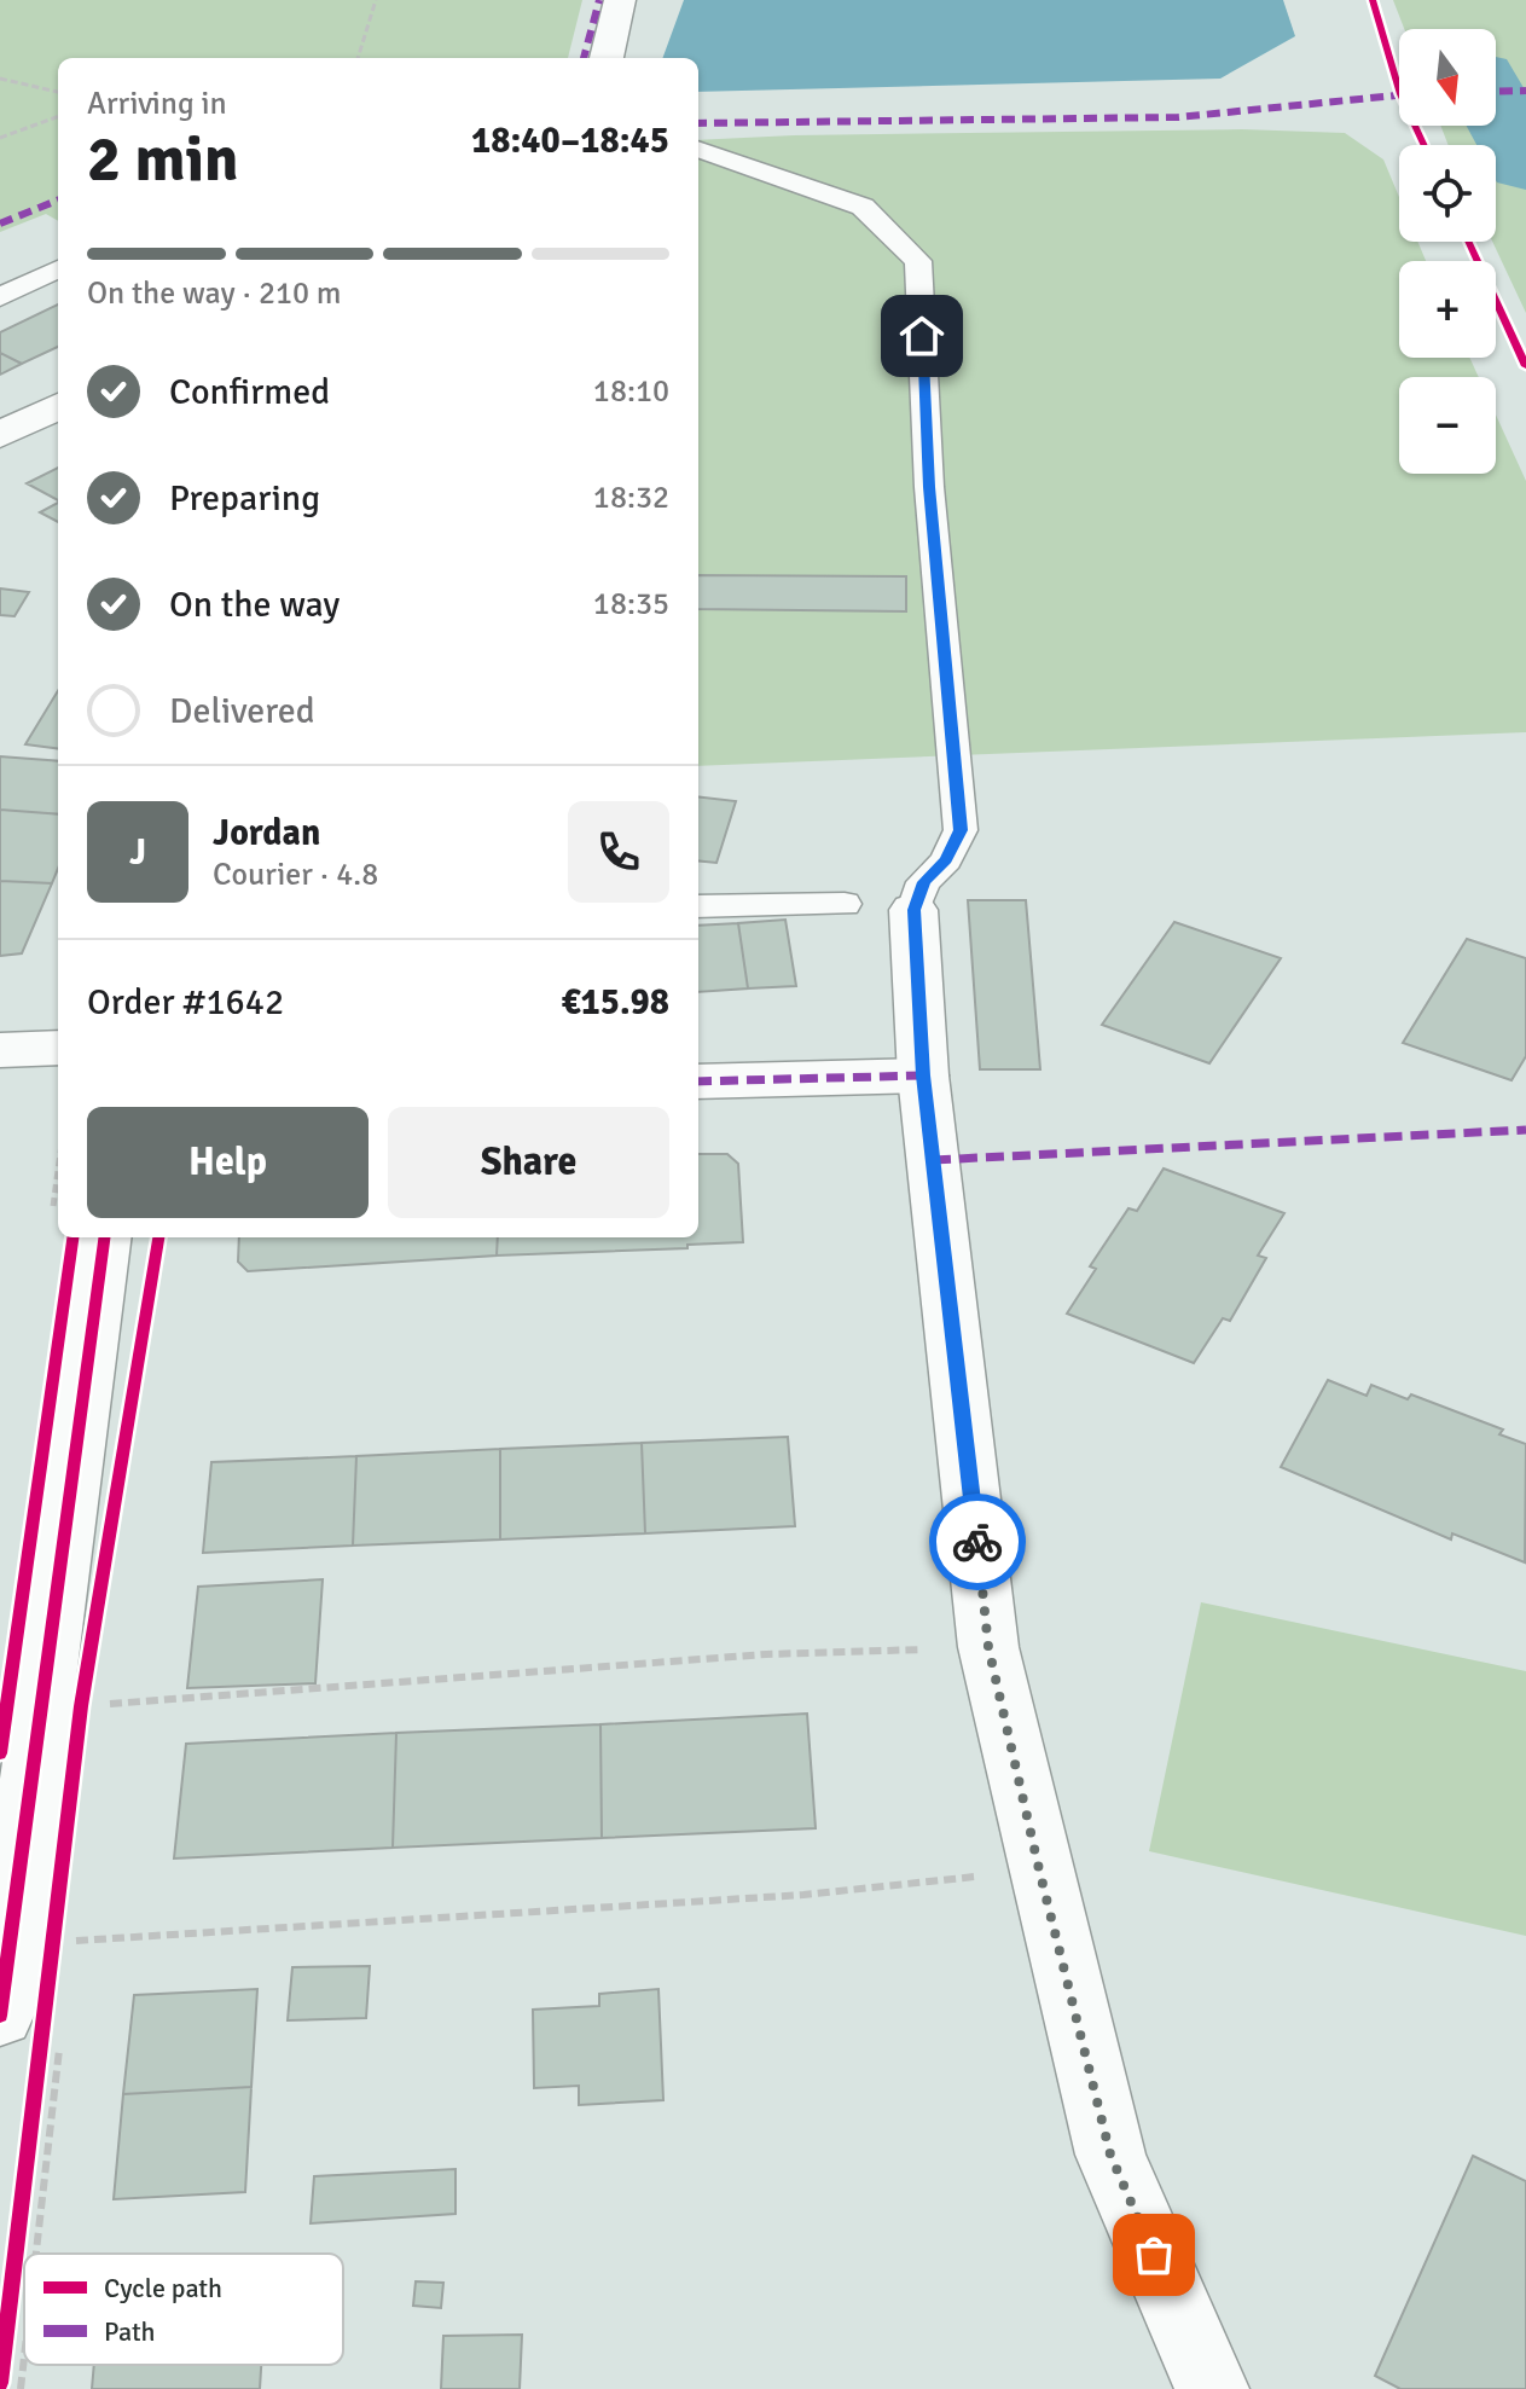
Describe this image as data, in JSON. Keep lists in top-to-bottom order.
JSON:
{
  "legend": ["Cycle path", "Path"],
  "north": "bottom",
  "page": {
    "map_buttons": ["+", "−"],
    "heading": ["2 min", "Arriving in", "18:40–18:45"],
    "panel": [
      "Jordan",
      "Courier · 4.8",
      "Order #1642",
      "€15.98"
    ],
    "bar": "On the way · 210 m",
    "list": [
      ["Confirmed", "18:10"],
      ["Preparing", "18:32"],
      ["On the way", "18:35"],
      "Delivered"
    ],
    "round": "J",
    "buttons": ["Help", "Share"]
  }
}
